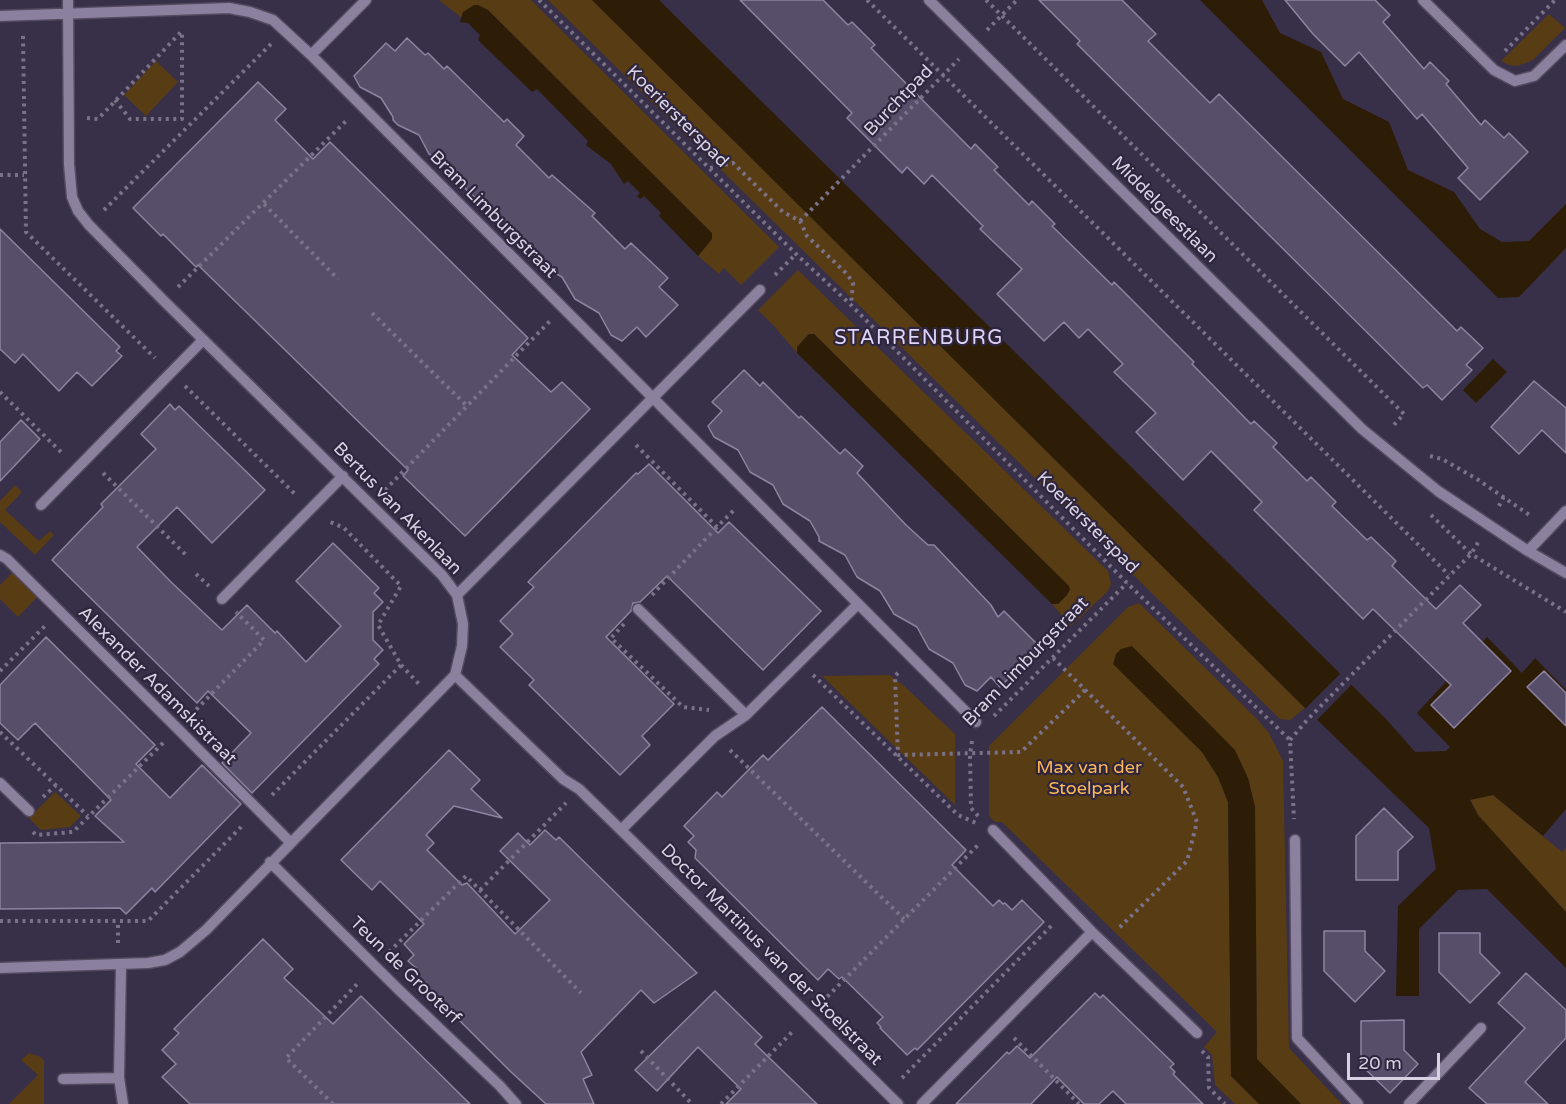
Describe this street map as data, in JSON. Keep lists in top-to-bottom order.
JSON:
{
  "streets": {
    "street": [
      "Middelgeestlaan",
      "Bram Limburgstraat",
      "Bertus van Akenlaan",
      "Alexander Adamskistraat",
      "Doctor Martinus van der Stoelstraat",
      "Teun de Grooterf"
    ],
    "path": ["Burchtpad", "Koeriersterspad"]
  },
  "crossings": [
    ["Burchtpad", "Middelgeestlaan"],
    ["Koeriersterspad", "Bram Limburgstraat"],
    ["Bram Limburgstraat", "Bertus van Akenlaan"],
    ["Bertus van Akenlaan", "Doctor Martinus van der Stoelstraat"]
  ],
  "districts": ["STARRENBURG"],
  "parks": ["Max van der Stoelpark"],
  "scale_bar": "20 m"
}
